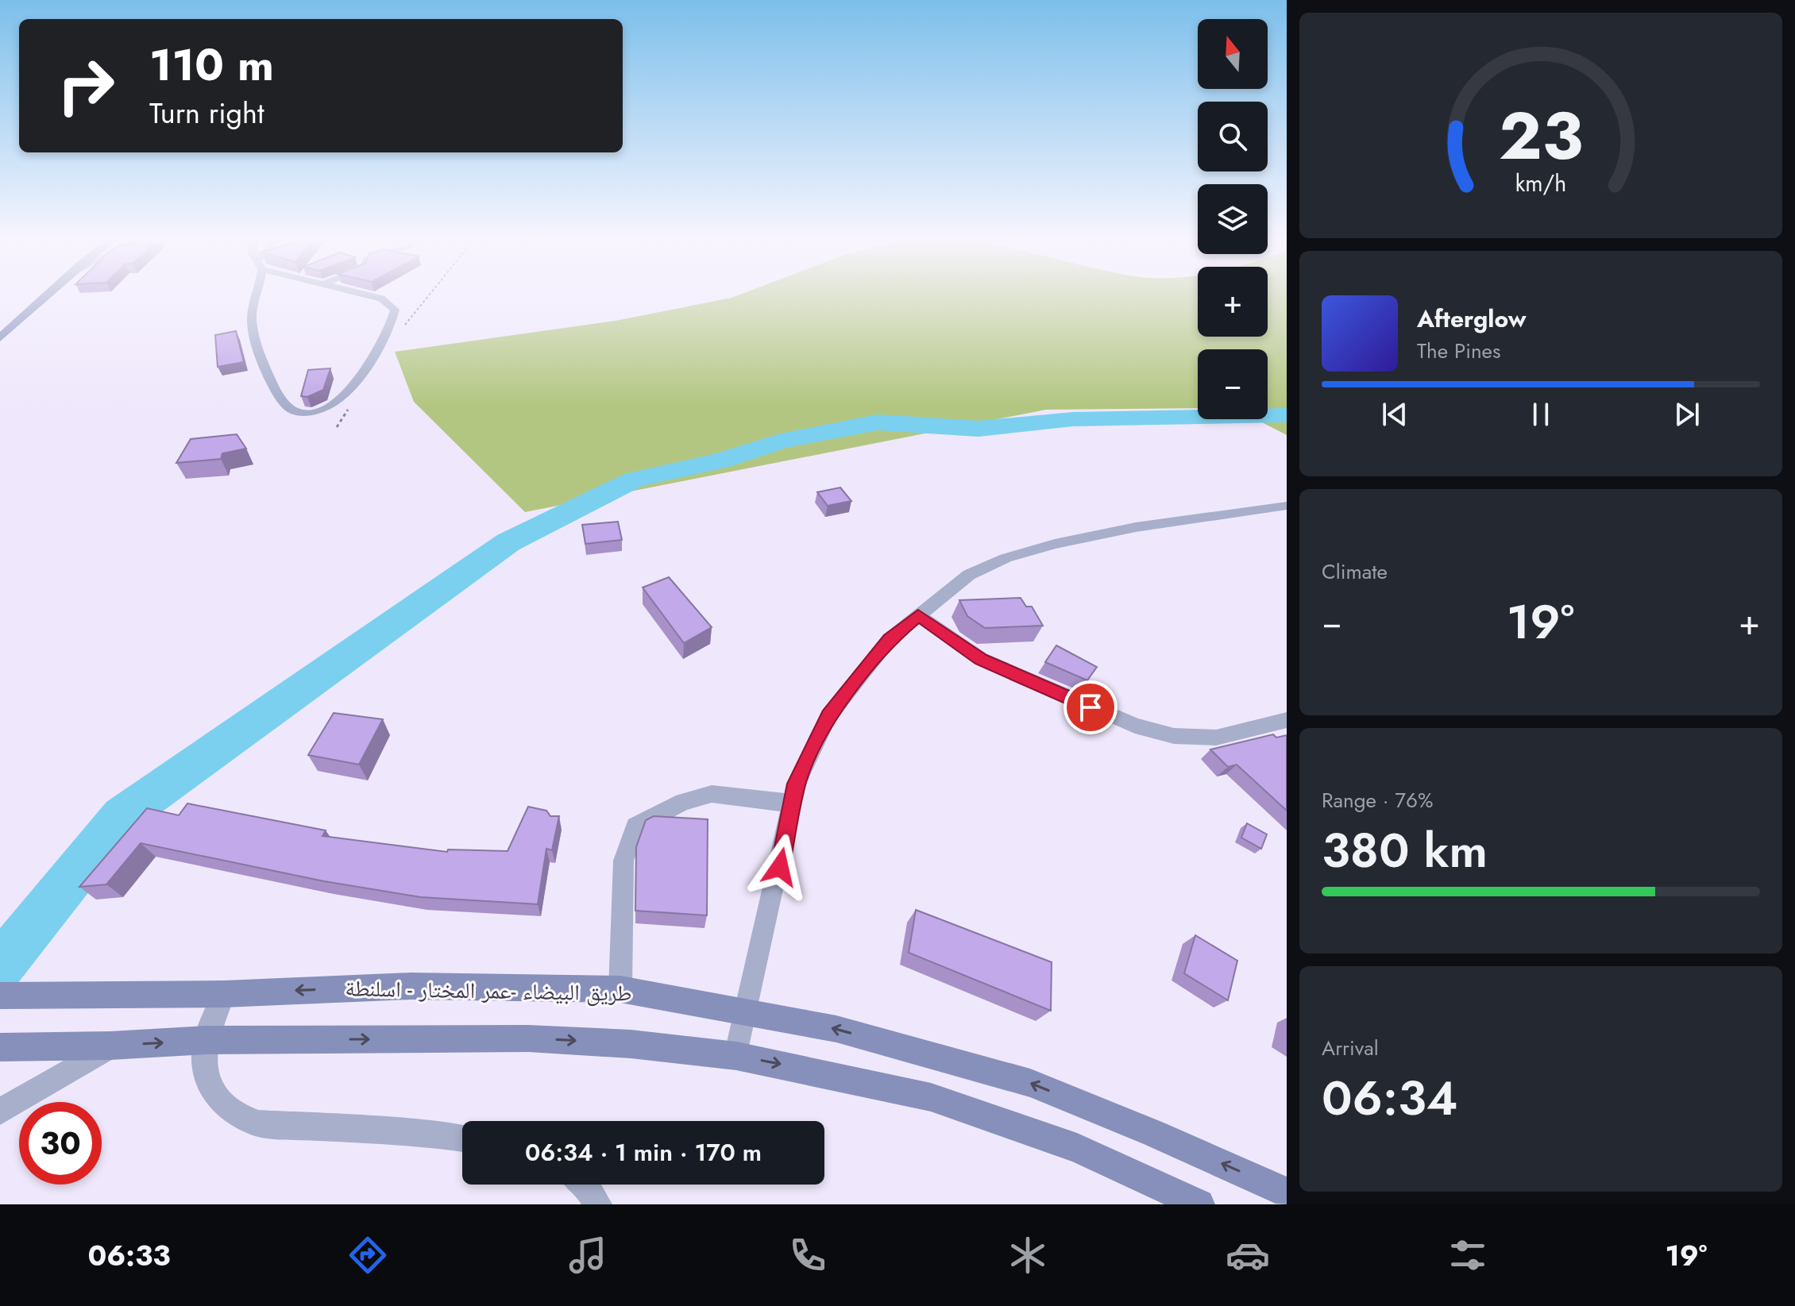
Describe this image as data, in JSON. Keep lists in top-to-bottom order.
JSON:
{
  "streets": {
    "main road": ["طريق البيضاء -عمر المختار - اسلنطة"]
  },
  "north": "top",
  "page": {
    "map_buttons": ["+", "−"],
    "turn": ["110 m", "Turn right"],
    "song": ["Afterglow", "The Pines"],
    "tile": [
      "Climate",
      ["Range · 76%", "380 km"],
      ["Arrival", "06:34"]
    ],
    "heat": ["−", "19°", "+"],
    "limit": "30",
    "trip": "06:34 · 1 min · 170 m",
    "tabs": ["06:33", "19°"],
    "gauge": ["23", "km/h"]
  }
}
